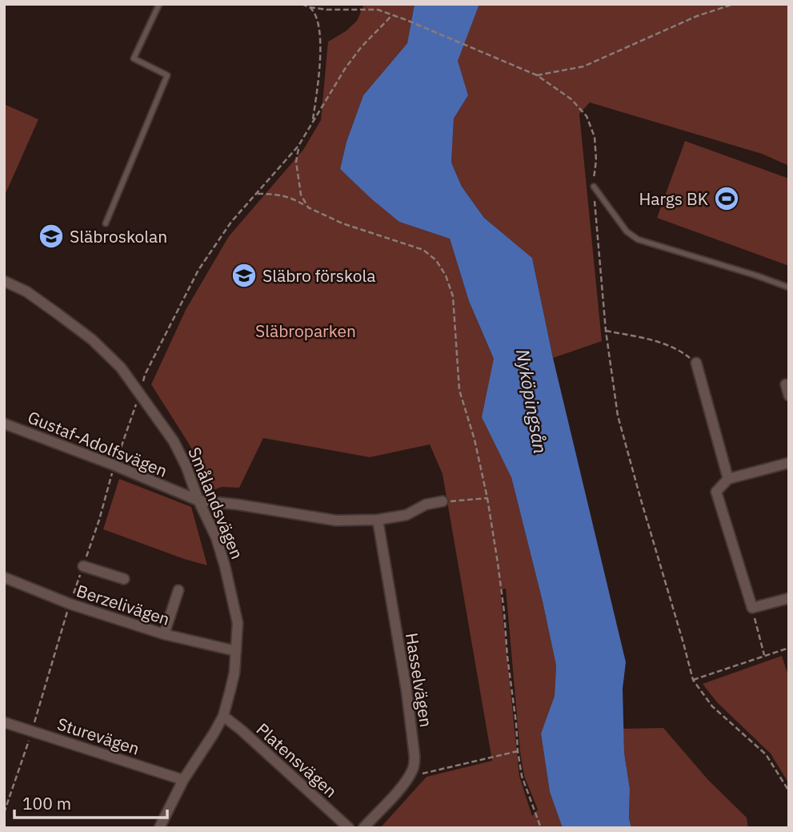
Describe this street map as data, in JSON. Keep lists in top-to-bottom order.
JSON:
{
  "streets": {
    "street": [
      "Gustaf-Adolfsvägen",
      "Smålandsvägen",
      "Berzelivägen",
      "Hasselvägen",
      "Sturevägen",
      "Platensvägen"
    ]
  },
  "crossings": [
    ["Gustaf-Adolfsvägen", "Smålandsvägen"],
    ["Gustaf-Adolfsvägen", "Hasselvägen"],
    ["Smålandsvägen", "Berzelivägen"],
    ["Smålandsvägen", "Sturevägen"],
    ["Smålandsvägen", "Platensvägen"]
  ],
  "water": ["Nyköpingsån"],
  "parks": ["Släbroparken"],
  "places": {
    "sports": ["Hargs BK"],
    "school or university": ["Släbroskolan", "Släbro förskola"]
  },
  "scale_bar": "100 m"
}
